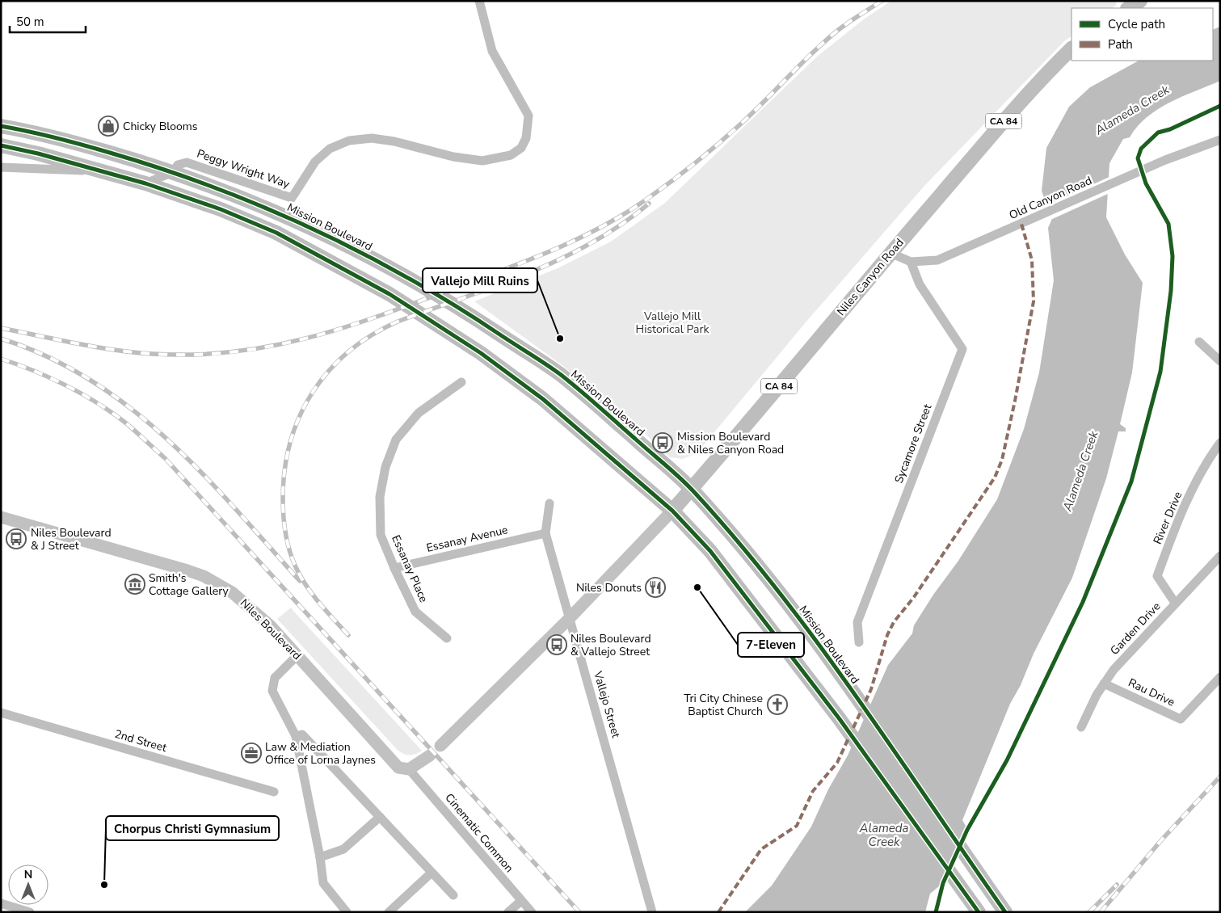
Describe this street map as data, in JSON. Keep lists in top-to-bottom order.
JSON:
{
  "streets": {
    "main road": [
      "CA 84",
      "Mission Boulevard",
      "Niles Canyon Road",
      "Niles Boulevard"
    ],
    "street": [
      "Peggy Wright Way",
      "Old Canyon Road",
      "Sycamore Street",
      "River Drive",
      "Essanay Avenue",
      "Essanay Place",
      "Garden Drive",
      "Rau Drive",
      "Vallejo Street",
      "2nd Street",
      "Cinematic Common"
    ]
  },
  "crossings": [
    ["Peggy Wright Way", "Mission Boulevard"],
    ["Old Canyon Road", "Niles Canyon Road"],
    ["Old Canyon Road", "Sycamore Street"],
    ["Mission Boulevard", "Niles Canyon Road"],
    ["River Drive", "Garden Drive"],
    ["Essanay Avenue", "Essanay Place"],
    ["Essanay Avenue", "Vallejo Street"],
    ["Garden Drive", "Rau Drive"],
    ["Niles Boulevard", "Cinematic Common"]
  ],
  "water": ["Alameda Creek"],
  "parks": ["Vallejo Mill Historical Park"],
  "places": {
    "shop": ["Chicky Blooms"],
    "other": ["Vallejo Mill Ruins", "7-Eleven", "Chorpus Christi Gymnasium"],
    "bus stop": ["Mission Boulevard & Niles Canyon Road", "Niles Boulevard & J Street", "Niles Boulevard & Vallejo Street"],
    "museum": ["Smith's Cottage Gallery"],
    "restaurant": ["Niles Donuts"],
    "church": ["Tri City Chinese Baptist Church"],
    "office": ["Law & Mediation Office of Lorna Jaynes"]
  },
  "legend": ["Cycle path", "Path"],
  "scale_bar": "50 m",
  "north": "top"
}
